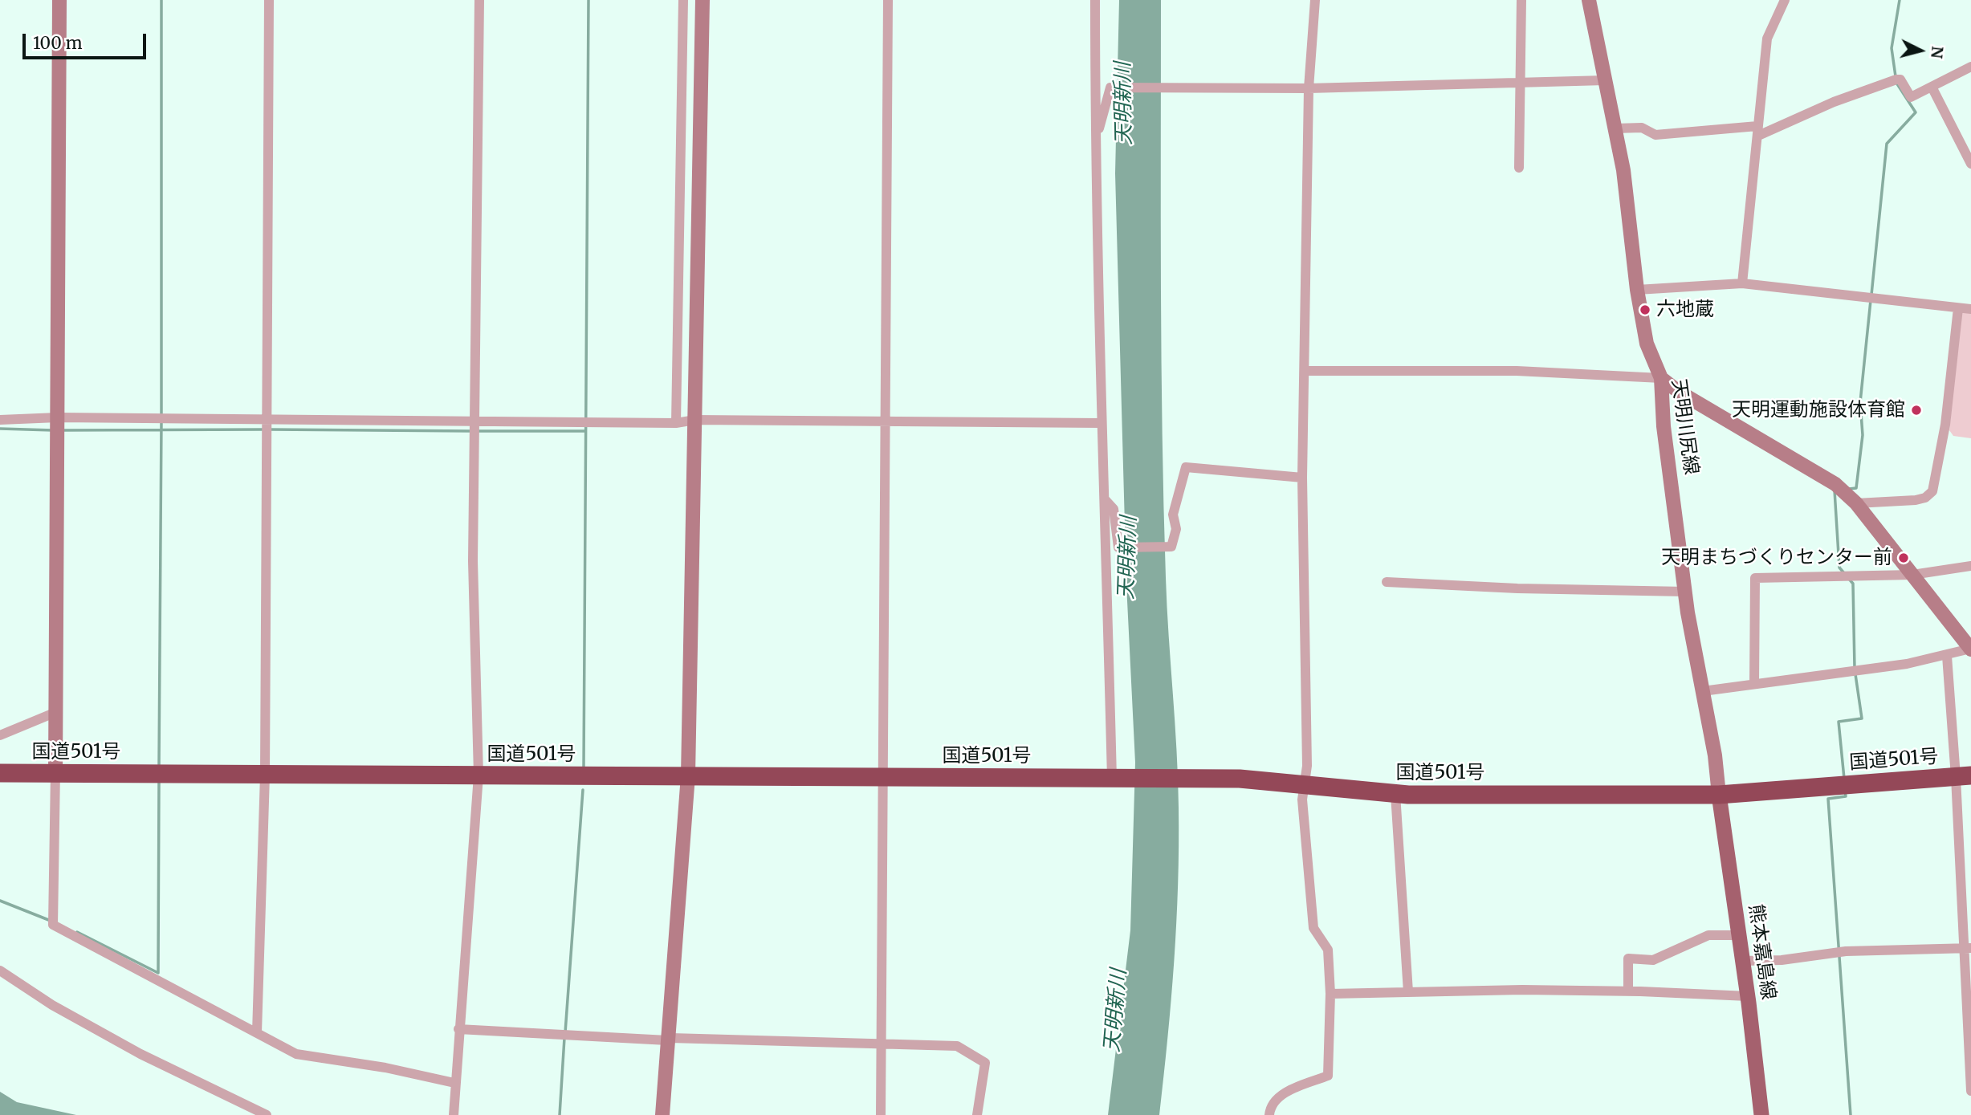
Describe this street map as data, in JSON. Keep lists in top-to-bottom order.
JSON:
{
  "streets": {
    "highway": ["国道501号"],
    "main road": ["熊本嘉島線"],
    "street": ["天明川尻線"]
  },
  "crossings": [
    ["天明川尻線", "国道501号"],
    ["天明川尻線", "熊本嘉島線"],
    ["国道501号", "熊本嘉島線"]
  ],
  "water": ["天明新川"],
  "places": ["六地蔵", "天明運動施設体育館", "天明まちづくりセンター前"],
  "scale_bar": "100 m",
  "north": "right"
}
